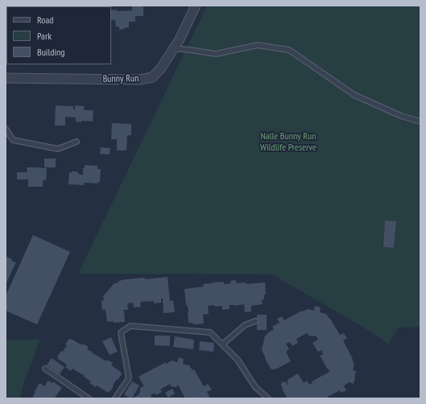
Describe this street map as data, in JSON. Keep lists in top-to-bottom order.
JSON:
{
  "streets": {
    "street": ["Bunny Run"]
  },
  "parks": ["Nalle Bunny Run Wildlife Preserve"],
  "legend": ["Road", "Park", "Building"]
}
